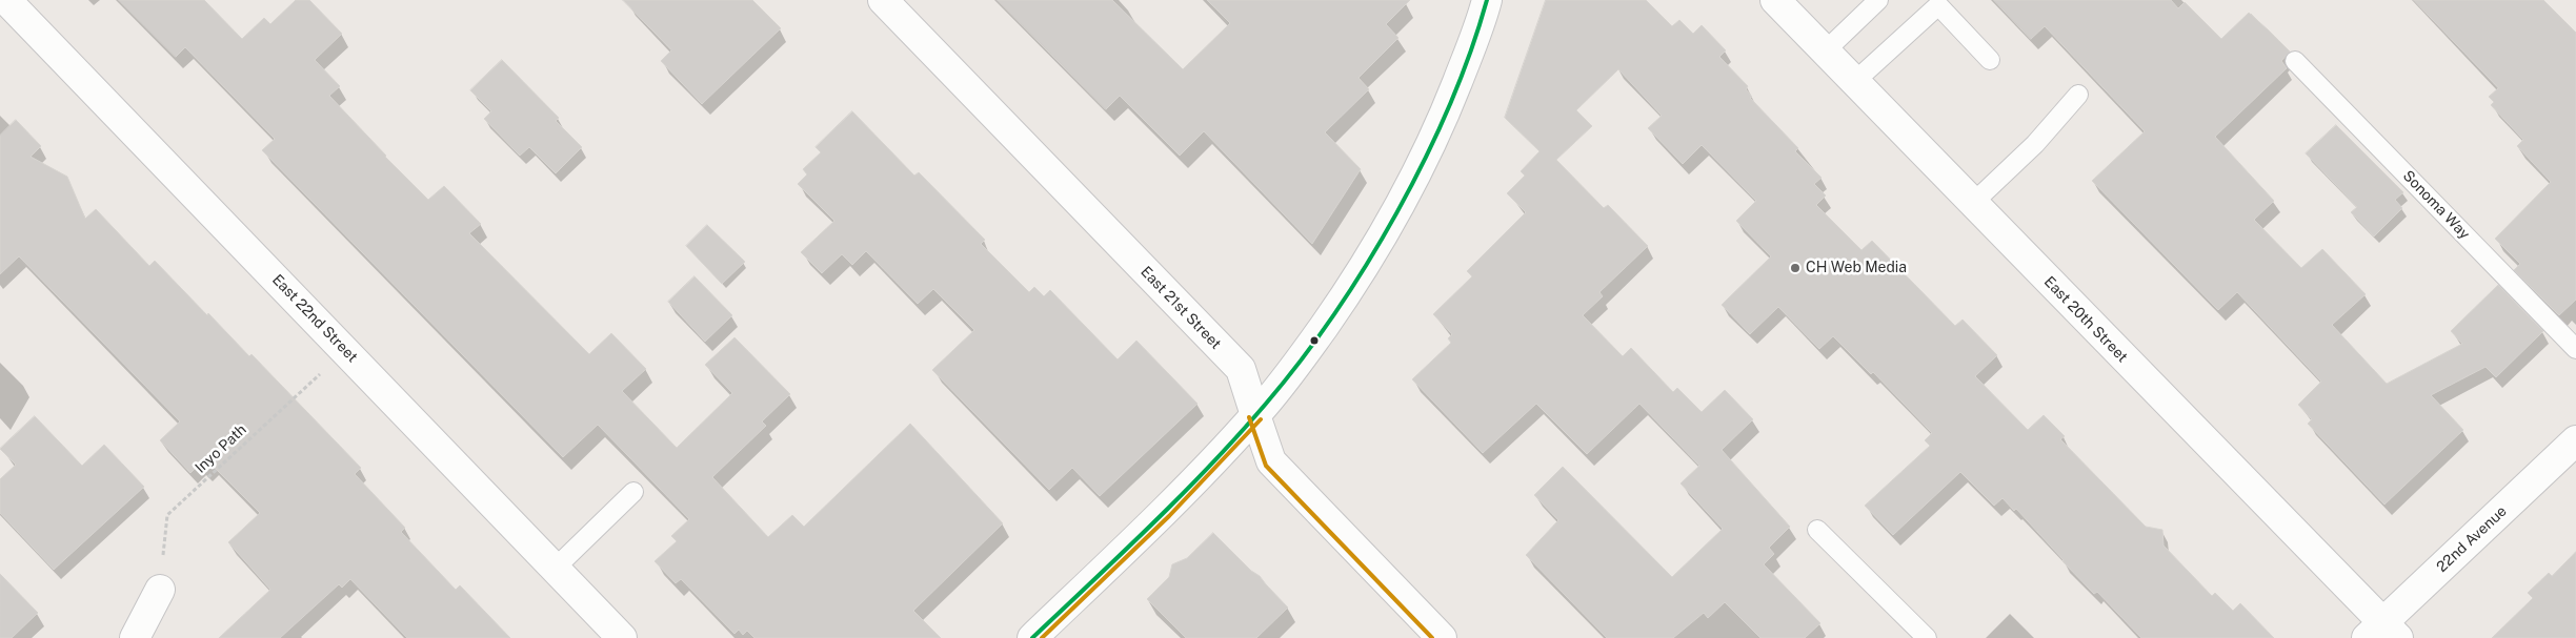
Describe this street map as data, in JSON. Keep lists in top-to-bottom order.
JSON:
{
  "streets": {
    "street": [
      "East 21st Street",
      "East 22nd Street",
      "East 20th Street",
      "22nd Avenue"
    ],
    "lane": ["Sonoma Way"],
    "path": ["Inyo Path"]
  },
  "crossings": [
    ["East 22nd Street", "Inyo Path"],
    ["East 20th Street", "22nd Avenue"]
  ],
  "places": ["CH Web Media"]
}
